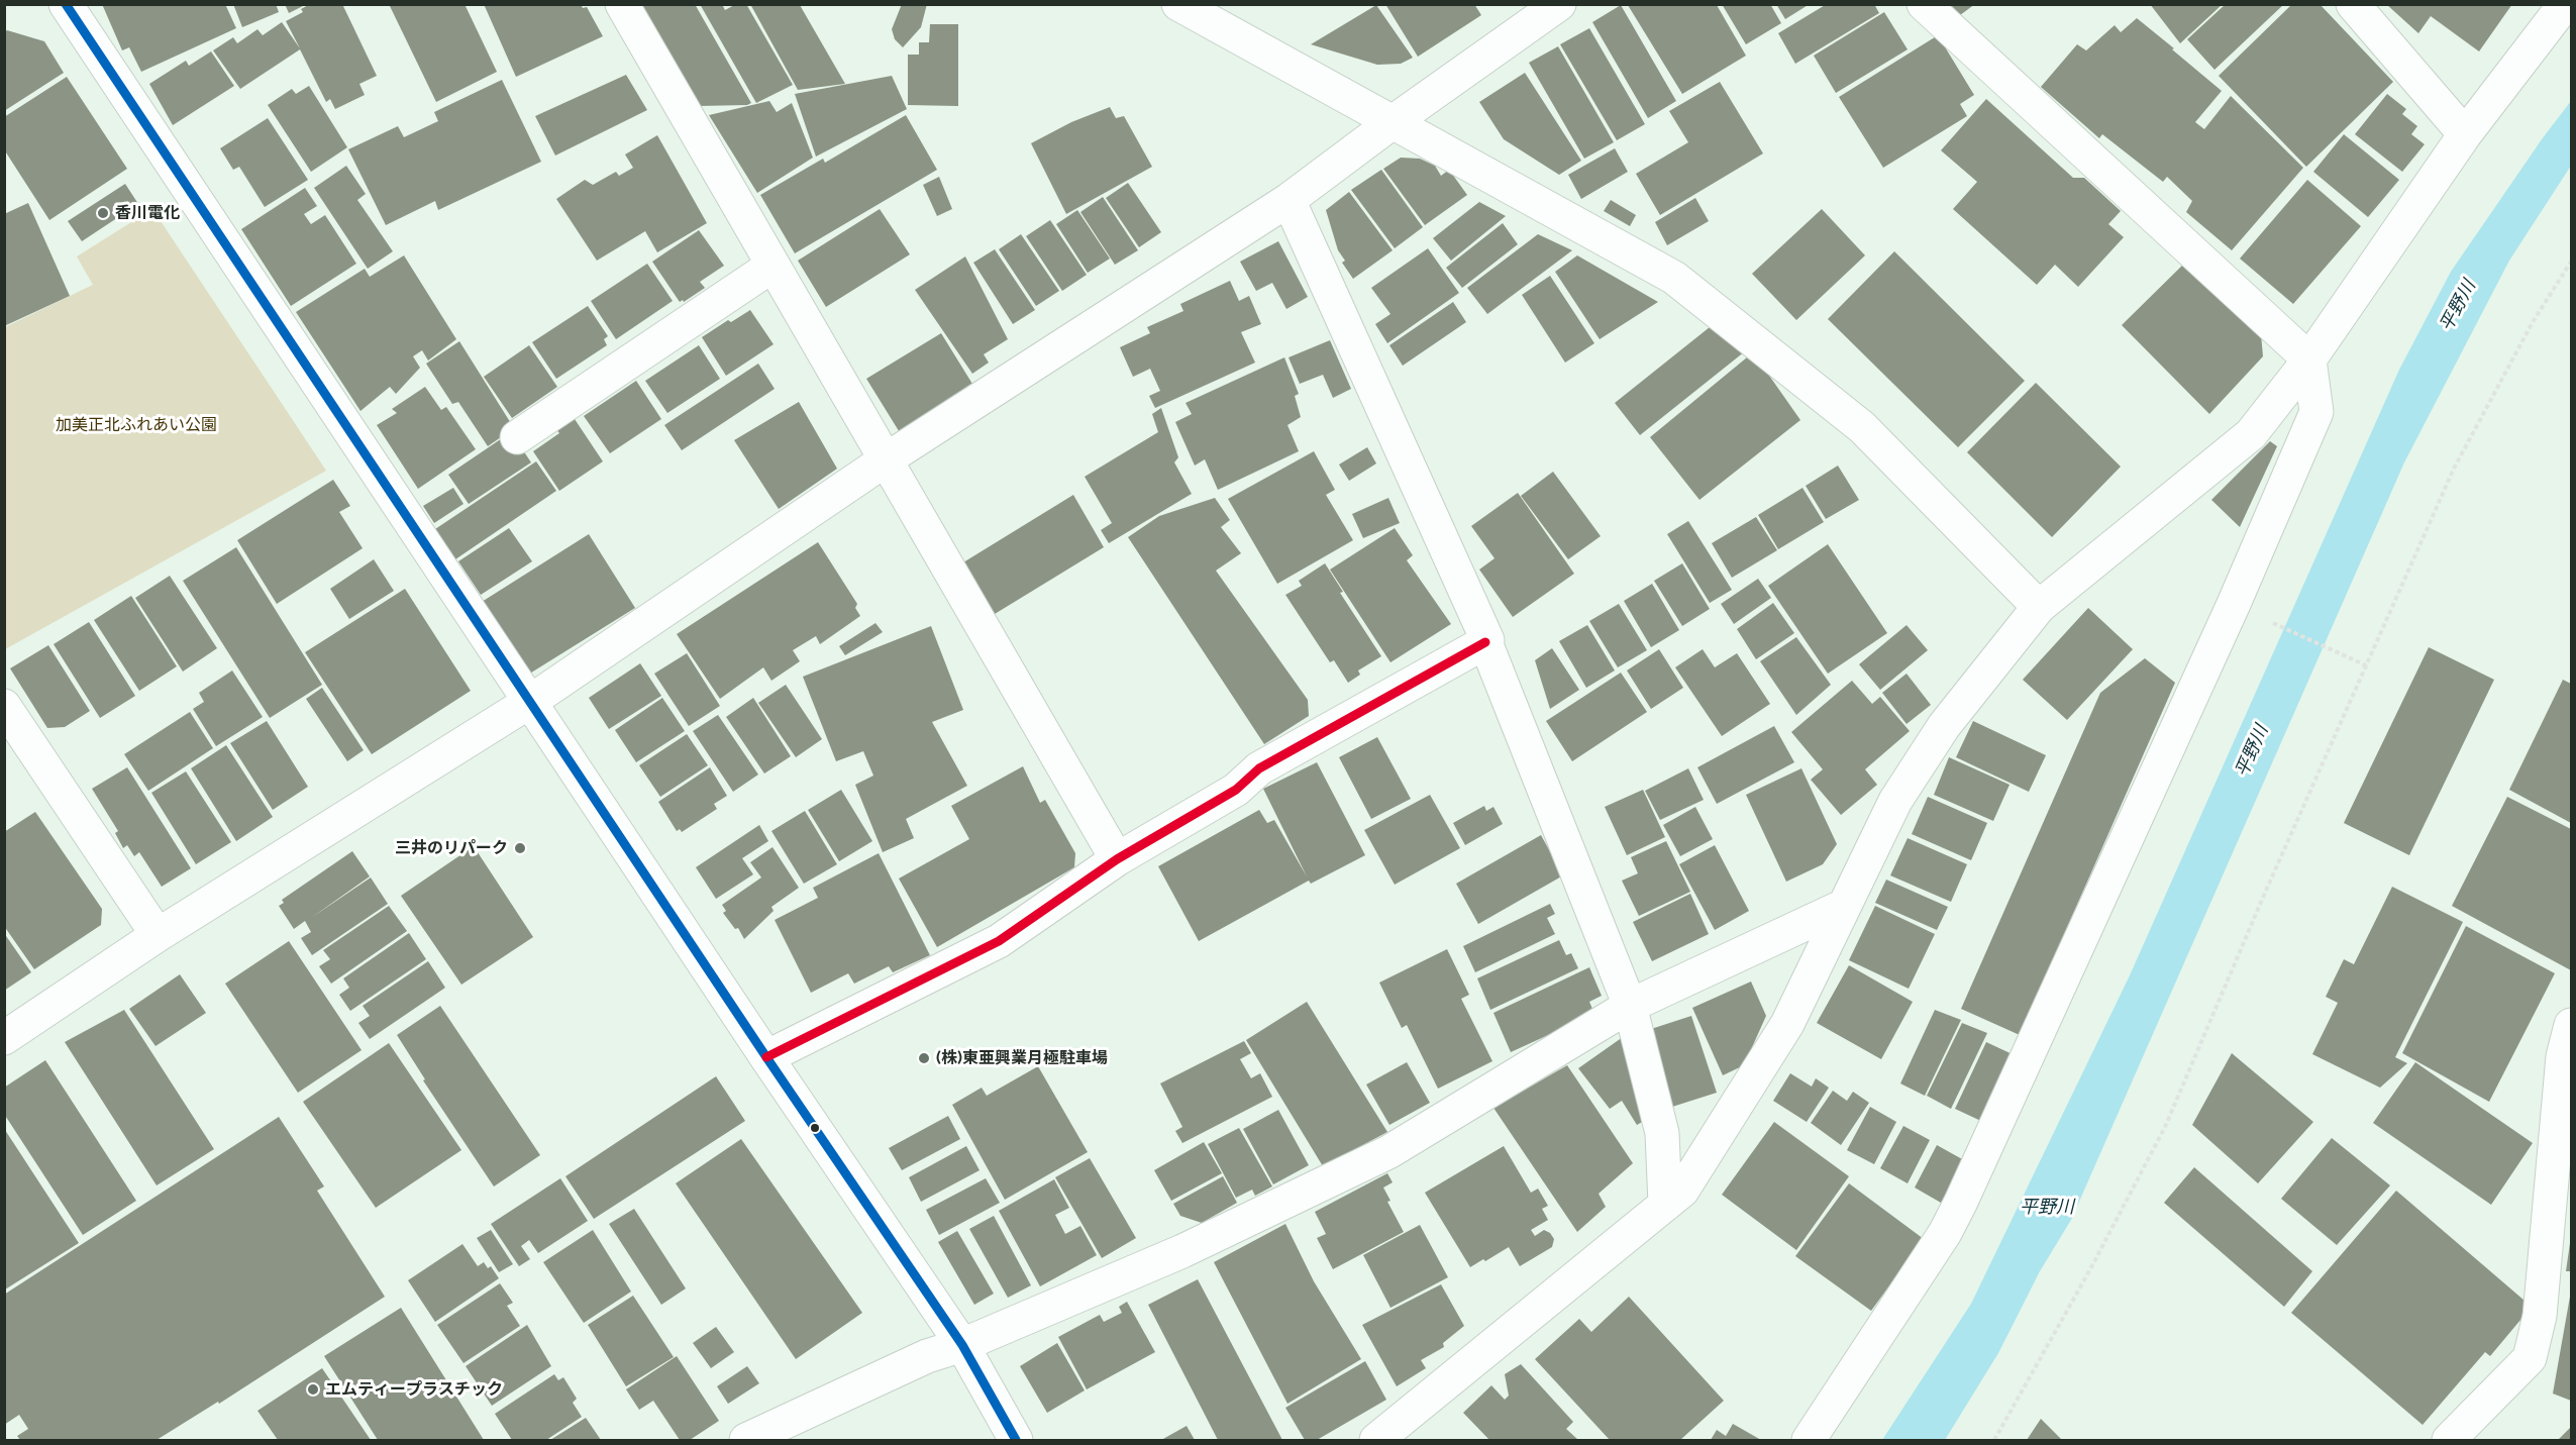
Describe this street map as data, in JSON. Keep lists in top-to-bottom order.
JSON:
{
  "water": ["平野川"],
  "parks": ["加美正北ふれあい公園"],
  "places": [
    "香川電化",
    "三井のリパーク",
    "(株)東亜興業月極駐車場",
    "エムティープラスチック"
  ]
}
